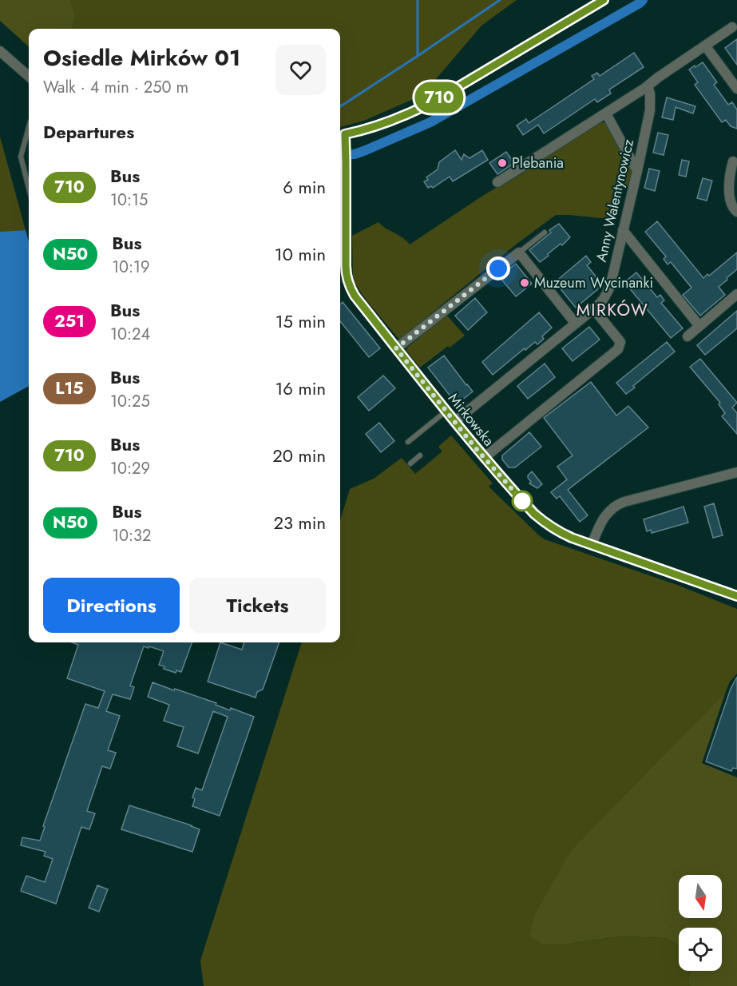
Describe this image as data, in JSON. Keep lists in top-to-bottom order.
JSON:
{
  "streets": {
    "street": ["Anny Walentynowicz", "Mirkowska"]
  },
  "crossings": [
    ["Anny Walentynowicz", "Mirkowska"]
  ],
  "districts": ["MIRKÓW"],
  "places": ["Plebania", "Muzeum Wycinanki"],
  "lines": ["bus line 710"],
  "north": "bottom",
  "page": {
    "on_map": "710",
    "heading": [
      ["Osiedle Mirków 01", "Walk · 4 min · 250 m"],
      "Departures"
    ],
    "list": [
      {
        "mark": "710",
        "name": "Bus",
        "note": "10:15",
        "value": "6 min"
      },
      {
        "mark": "N50",
        "name": "Bus",
        "note": "10:19",
        "value": "10 min"
      },
      {
        "mark": "251",
        "name": "Bus",
        "note": "10:24",
        "value": "15 min"
      },
      {
        "mark": "L15",
        "name": "Bus",
        "note": "10:25",
        "value": "16 min"
      },
      {
        "mark": "710",
        "name": "Bus",
        "note": "10:29",
        "value": "20 min"
      },
      {
        "mark": "N50",
        "name": "Bus",
        "note": "10:32",
        "value": "23 min"
      }
    ],
    "buttons": ["Directions", "Tickets"]
  }
}
